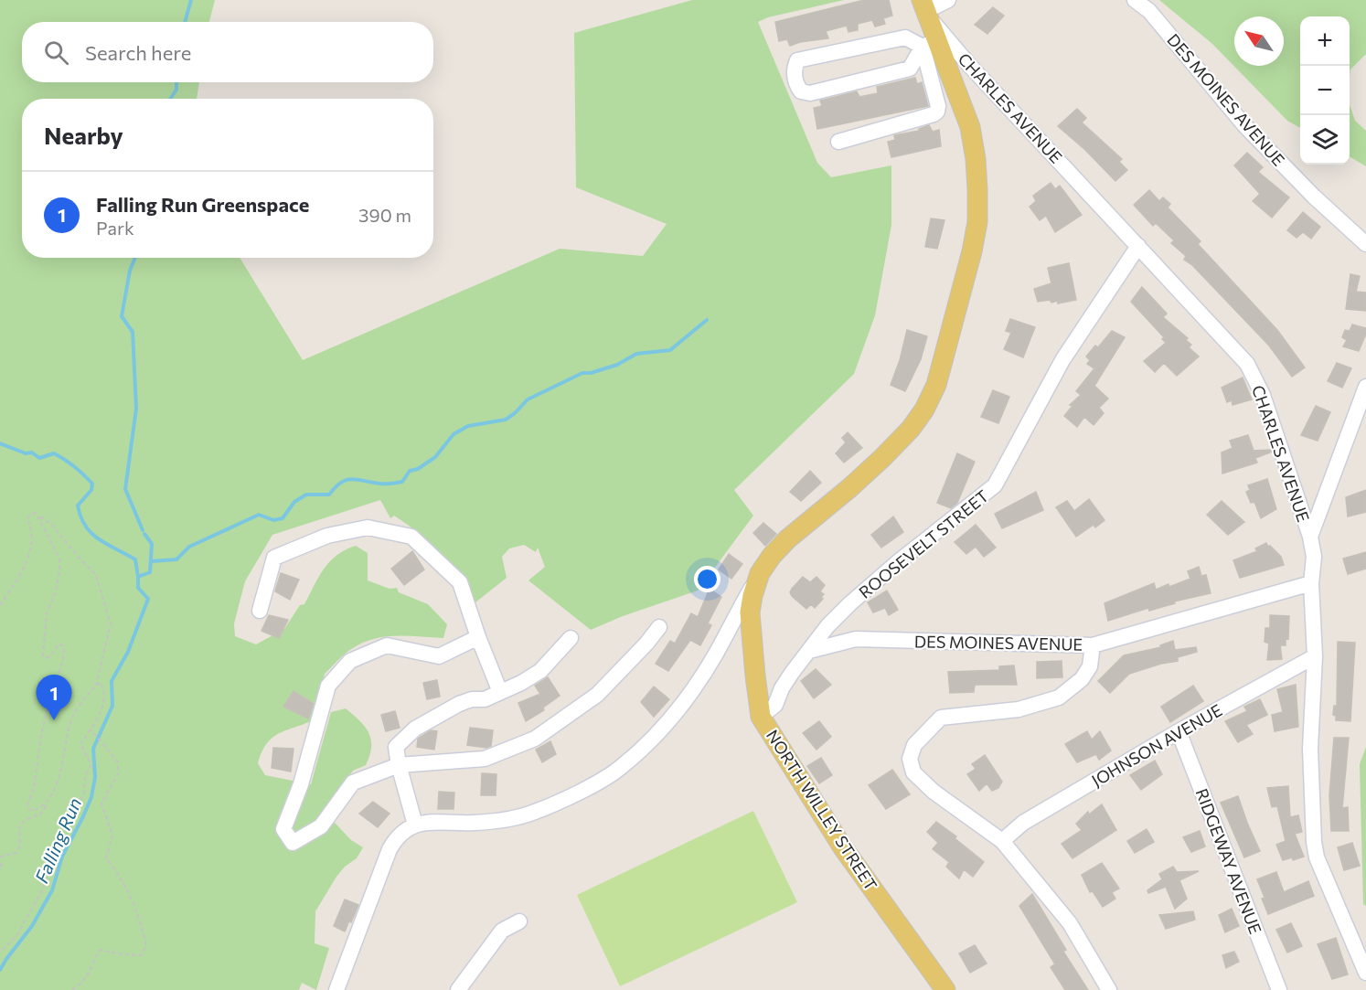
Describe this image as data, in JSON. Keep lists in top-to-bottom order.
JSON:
{
  "streets": {
    "main road": ["NORTH WILLEY STREET"],
    "street": [
      "DES MOINES AVENUE",
      "CHARLES AVENUE",
      "ROOSEVELT STREET",
      "JOHNSON AVENUE",
      "RIDGEWAY AVENUE"
    ]
  },
  "crossings": [
    ["DES MOINES AVENUE", "CHARLES AVENUE"],
    ["DES MOINES AVENUE", "ROOSEVELT STREET"],
    ["CHARLES AVENUE", "ROOSEVELT STREET"],
    ["CHARLES AVENUE", "JOHNSON AVENUE"],
    ["CHARLES AVENUE", "NORTH WILLEY STREET"],
    ["ROOSEVELT STREET", "NORTH WILLEY STREET"],
    ["JOHNSON AVENUE", "RIDGEWAY AVENUE"]
  ],
  "water": ["Falling Run"],
  "north": "top left",
  "page": {
    "map_buttons": ["+", "−"],
    "search": "Search here",
    "heading": "Nearby",
    "list": [
      {
        "mark": "1",
        "name": "Falling Run Greenspace",
        "note": "Park",
        "value": "390 m"
      }
    ],
    "pins": "1"
  }
}
